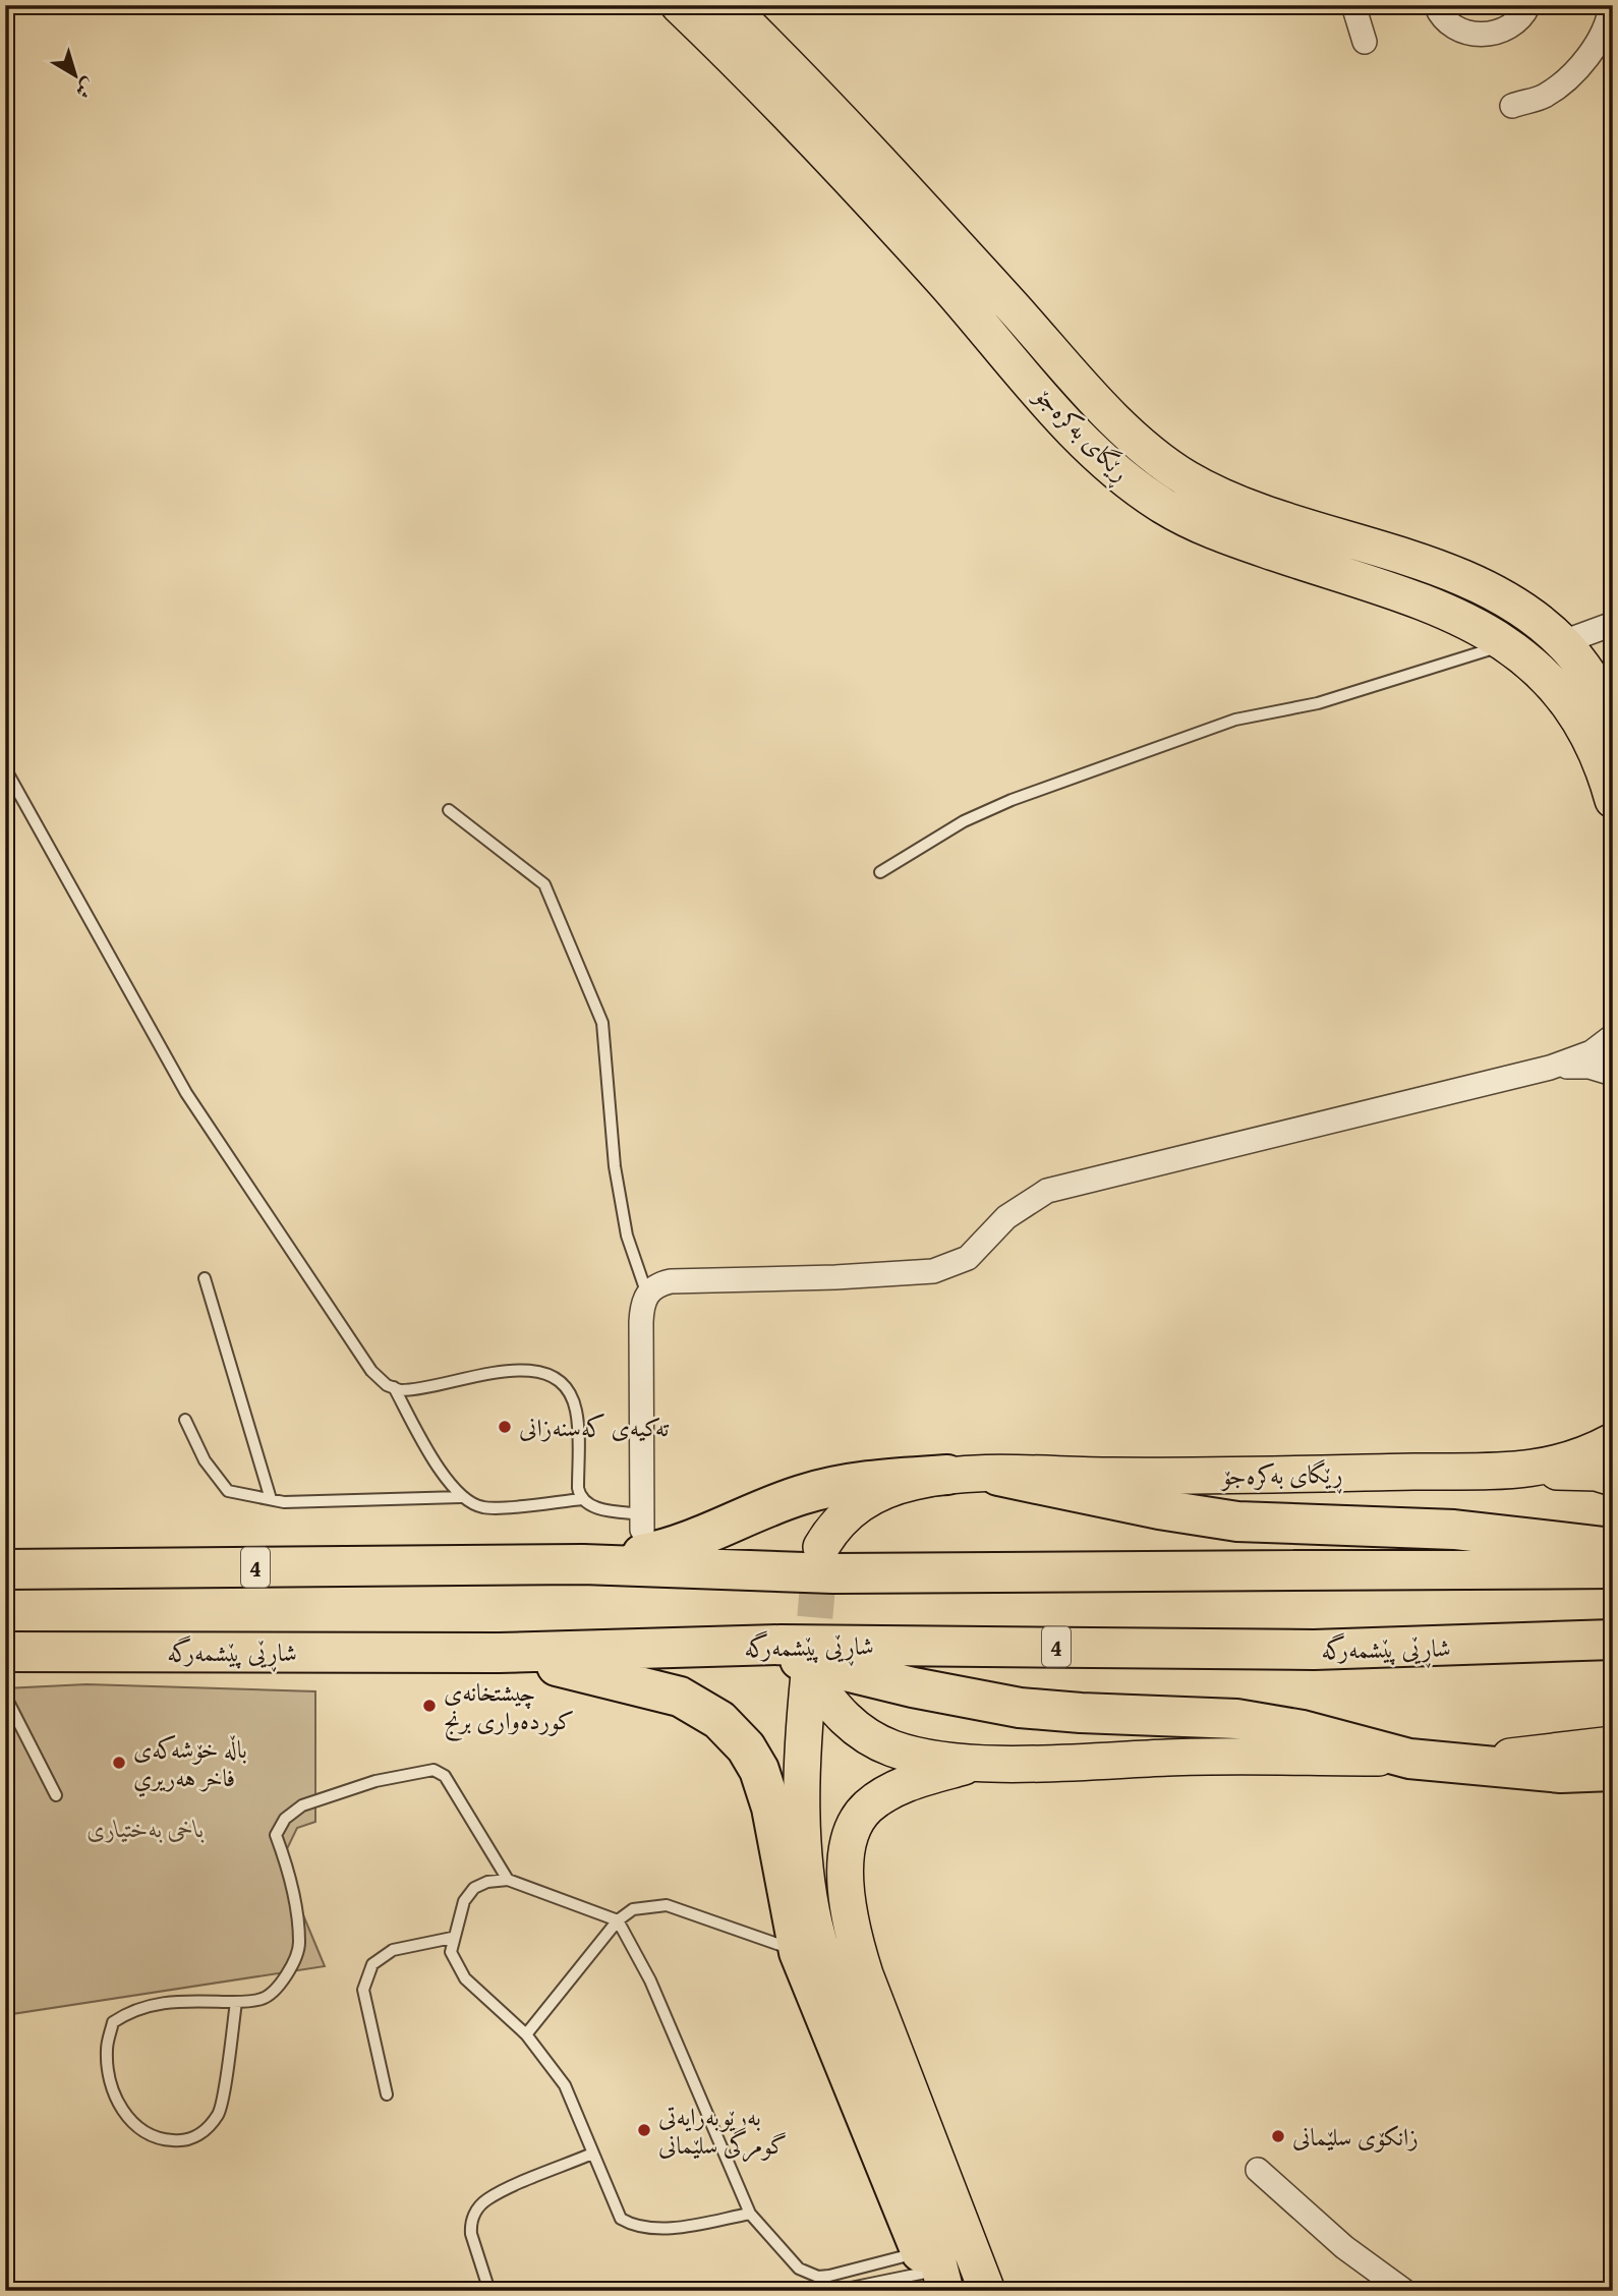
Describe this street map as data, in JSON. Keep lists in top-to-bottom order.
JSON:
{
  "streets": {
    "highway": ["4", "شاڕێی پێشمەرگە"],
    "main road": ["ڕێگای بەکرەجۆ"]
  },
  "parks": ["باخی بەختیاری"],
  "places": [
    "تەکیەی کەسنەزانی",
    "چيشتخانەی کوردەواری برنج",
    "باڵە خۆشەکەی فاخر هەريري",
    "بەڕێوبەرایەتی گومرگی سلێمانی",
    "زانکۆی سلێمانی"
  ],
  "north": "bottom right"
}
